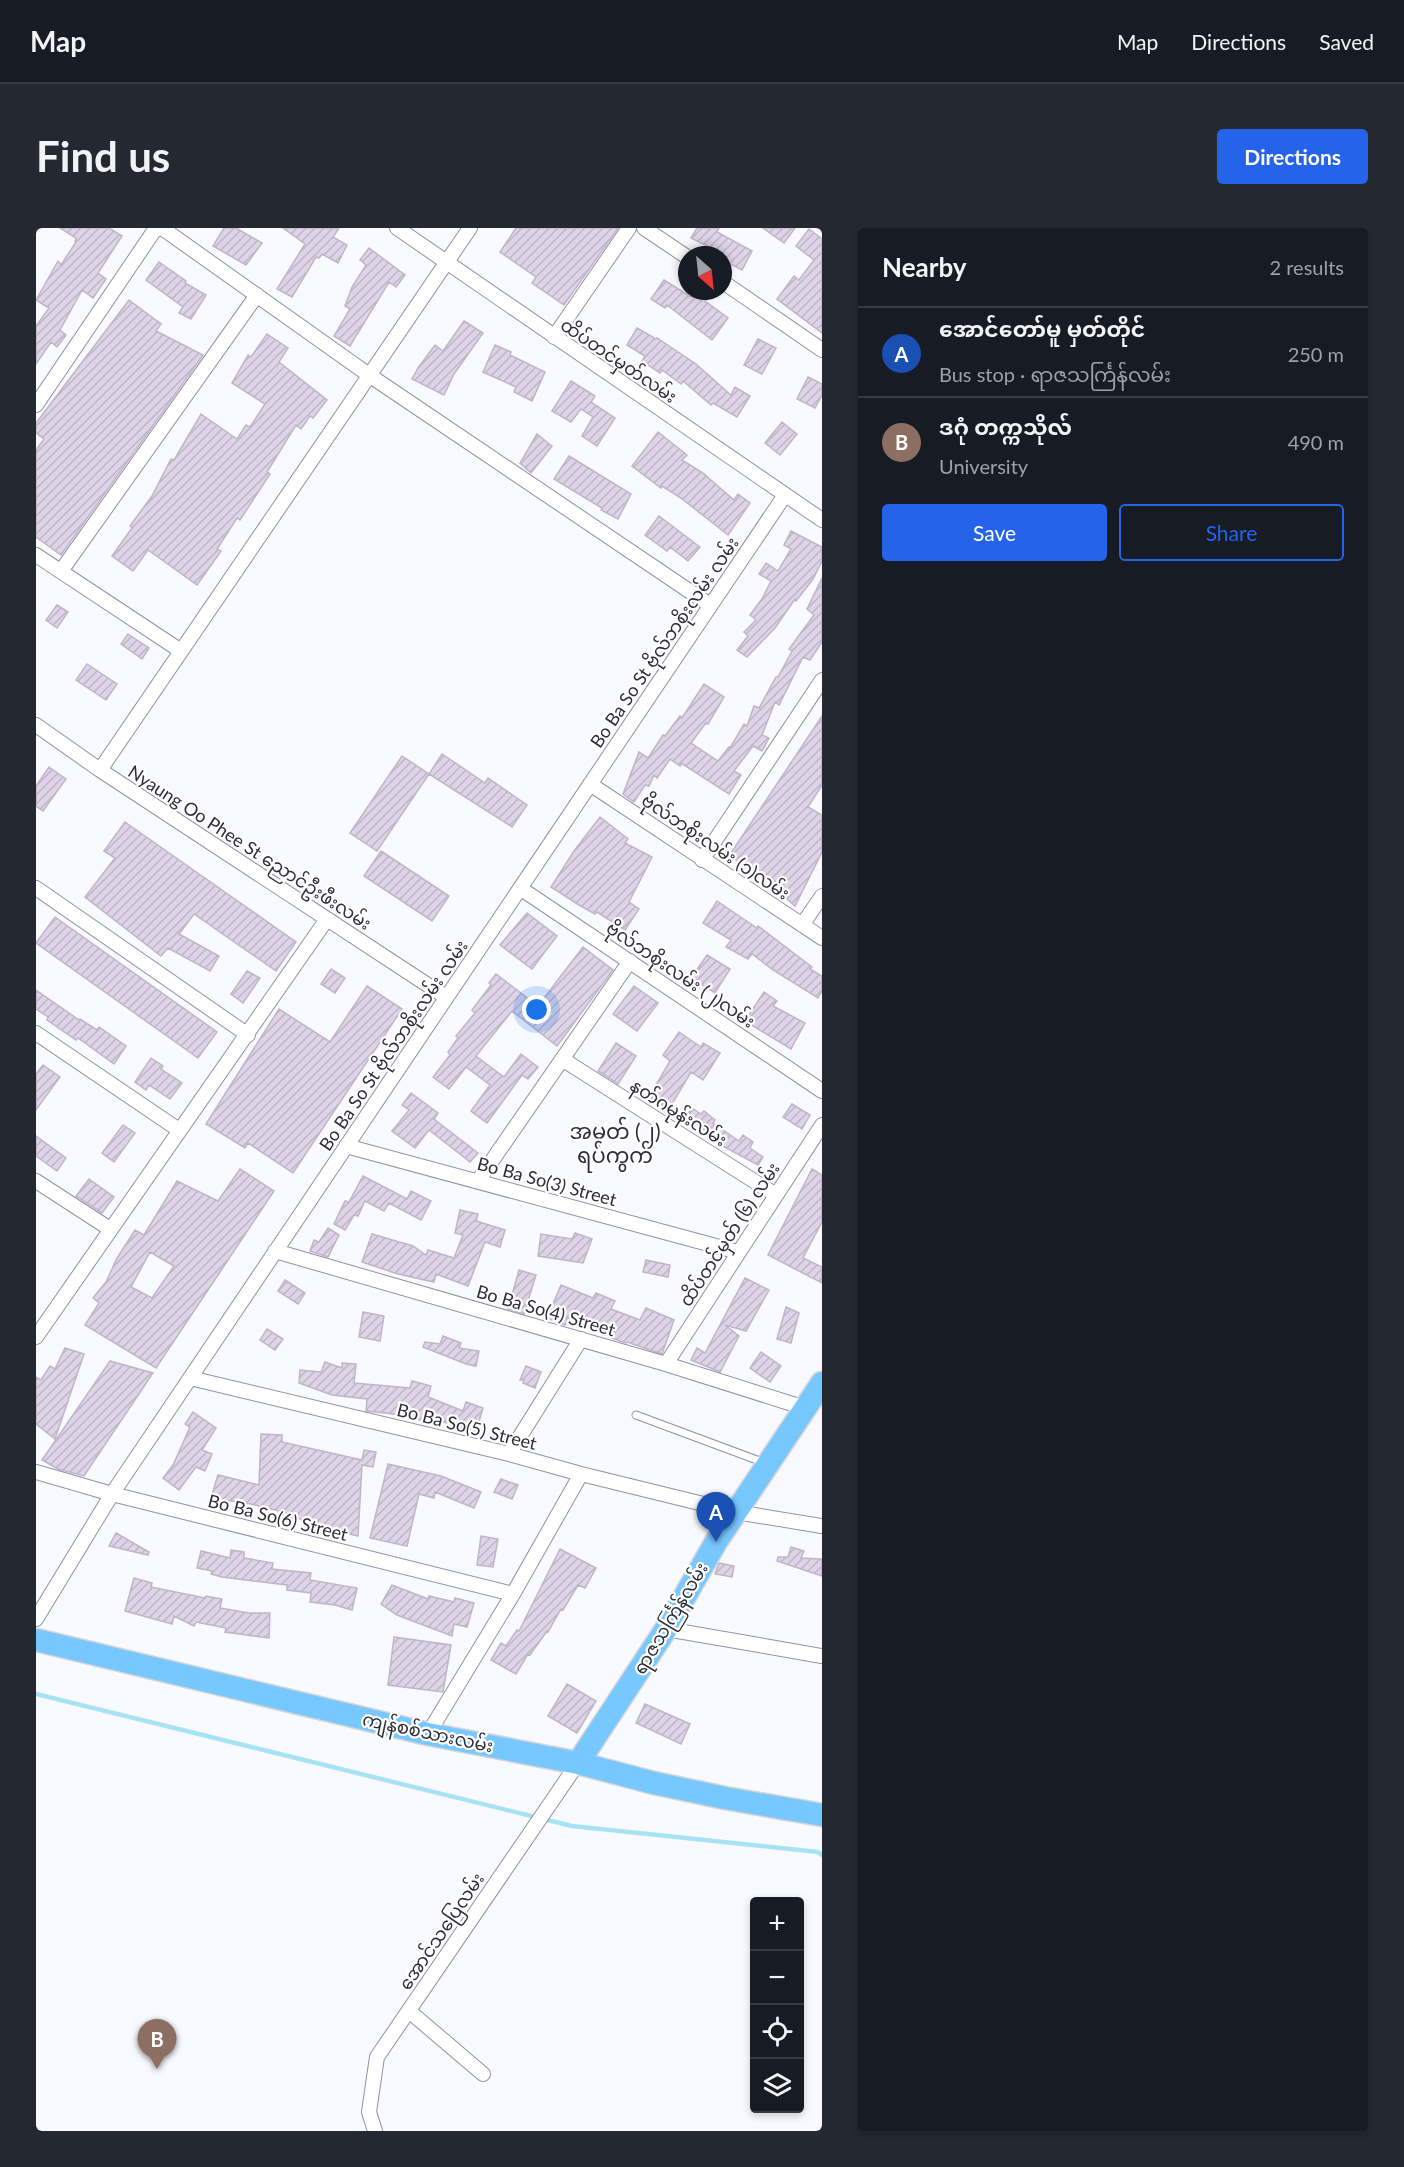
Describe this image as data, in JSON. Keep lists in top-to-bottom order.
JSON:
{
  "streets": {
    "main road": ["ရာဇသင်္ကြန်လမ်း", "ကျန်စစ်သားလမ်း"],
    "street": [
      "ထိပ်တင်မှတ်လမ်း",
      "Bo Ba So St ဗိုလ်ဘစိုးလမ်း လမ်း",
      "ဗိုလ်ဘစိုးလမ်း (၁)လမ်း",
      "Nyaung Oo Phee St ညောင်ဦးဖီးလမ်း",
      "ဗိုလ်ဘစိုးလမ်း (၂)လမ်း",
      "နတ်ဂမုန်းလမ်း",
      "Bo Ba So(3) Street",
      "ထိပ်တင်မှတ် (၆) လမ်း",
      "Bo Ba So(4) Street",
      "Bo Ba So(5) Street",
      "Bo Ba So(6) Street",
      "အောင်သပြေလမ်း"
    ]
  },
  "crossings": [
    ["ထိပ်တင်မှတ်လမ်း", "Bo Ba So St ဗိုလ်ဘစိုးလမ်း လမ်း"],
    ["Bo Ba So St ဗိုလ်ဘစိုးလမ်း လမ်း", "ဗိုလ်ဘစိုးလမ်း (၁)လမ်း"],
    ["Bo Ba So St ဗိုလ်ဘစိုးလမ်း လမ်း", "Nyaung Oo Phee St ညောင်ဦးဖီးလမ်း"],
    ["Bo Ba So St ဗိုလ်ဘစိုးလမ်း လမ်း", "ဗိုလ်ဘစိုးလမ်း (၂)လမ်း"],
    ["Bo Ba So St ဗိုလ်ဘစိုးလမ်း လမ်း", "Bo Ba So(3) Street"],
    ["Bo Ba So St ဗိုလ်ဘစိုးလမ်း လမ်း", "Bo Ba So(4) Street"],
    ["Bo Ba So St ဗိုလ်ဘစိုးလမ်း လမ်း", "Bo Ba So(5) Street"],
    ["Bo Ba So St ဗိုလ်ဘစိုးလမ်း လမ်း", "Bo Ba So(6) Street"],
    ["နတ်ဂမုန်းလမ်း", "ထိပ်တင်မှတ် (၆) လမ်း"],
    ["Bo Ba So(3) Street", "ထိပ်တင်မှတ် (၆) လမ်း"],
    ["ထိပ်တင်မှတ် (၆) လမ်း", "Bo Ba So(4) Street"],
    ["Bo Ba So(4) Street", "ရာဇသင်္ကြန်လမ်း"],
    ["Bo Ba So(5) Street", "ရာဇသင်္ကြန်လမ်း"],
    ["ရာဇသင်္ကြန်လမ်း", "ကျန်စစ်သားလမ်း"],
    ["ရာဇသင်္ကြန်လမ်း", "အောင်သပြေလမ်း"],
    ["ကျန်စစ်သားလမ်း", "အောင်သပြေလမ်း"]
  ],
  "districts": ["အမှတ် (၂) ရပ်ကွက်"],
  "north": "bottom right",
  "page": {
    "header": "Map",
    "nav": ["Map", "Directions", "Saved"],
    "buttons": [
      "Directions",
      ["Save", "Share"]
    ],
    "title": "Find us",
    "heading": ["Nearby", "2 results"],
    "list": [
      {
        "mark": "A",
        "name": "အောင်တော်မူ မှတ်တိုင်",
        "note": "Bus stop · ရာဇသင်္ကြန်လမ်း",
        "value": "250 m"
      },
      {
        "mark": "B",
        "name": "ဒဂုံ တက္ကသိုလ်",
        "note": "University",
        "value": "490 m"
      }
    ],
    "pins": ["A", "B"],
    "map_buttons": ["+", "−"]
  }
}
